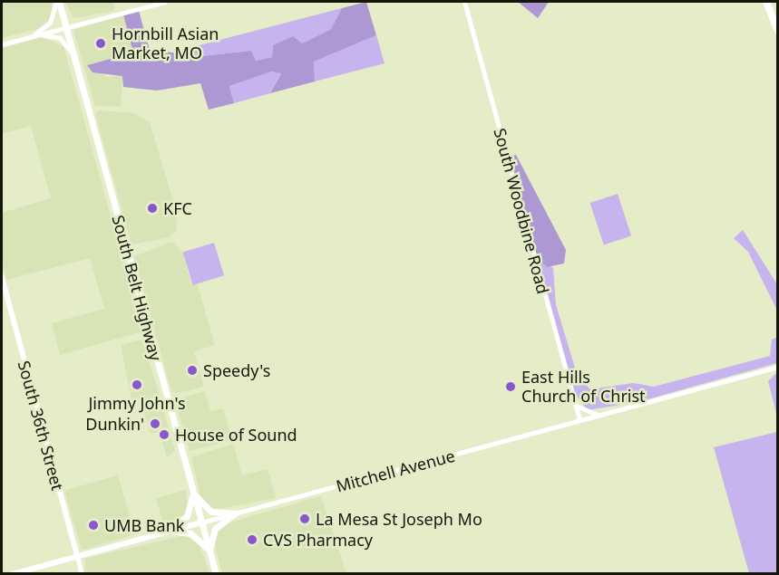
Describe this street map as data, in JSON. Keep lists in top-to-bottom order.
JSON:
{
  "streets": {
    "main road": ["South Belt Highway", "South 36th Street", "Mitchell Avenue"],
    "street": ["South Woodbine Road"]
  },
  "crossings": [
    ["South Woodbine Road", "Mitchell Avenue"],
    ["South Belt Highway", "Mitchell Avenue"],
    ["South 36th Street", "Mitchell Avenue"]
  ],
  "places": [
    "Hornbill Asian Market, MO",
    "KFC",
    "Speedy's",
    "Jimmy John's",
    "East Hills Church of Christ",
    "Dunkin'",
    "House of Sound",
    "La Mesa St Joseph Mo",
    "UMB Bank",
    "CVS Pharmacy"
  ]
}
